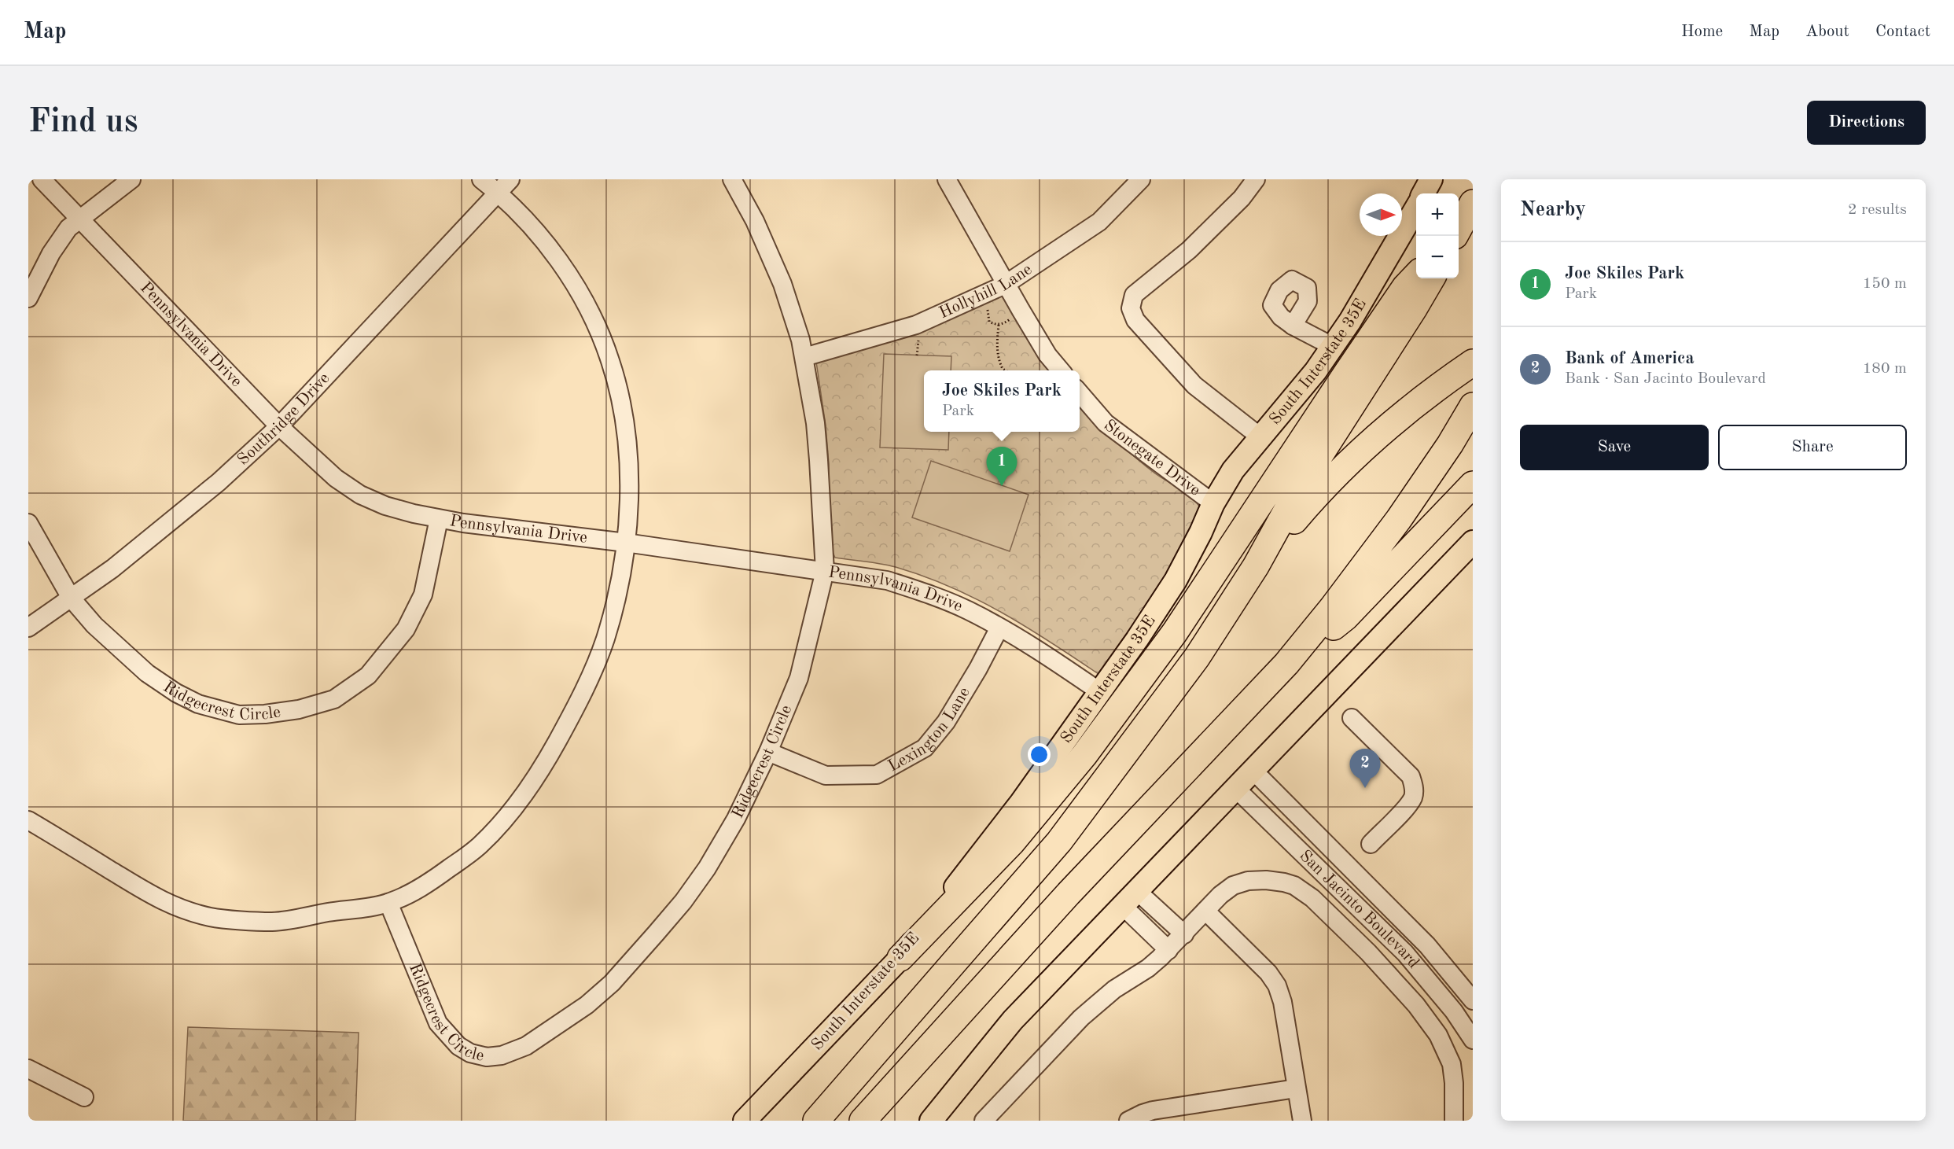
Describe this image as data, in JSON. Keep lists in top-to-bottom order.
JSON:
{
  "streets": {
    "main road": ["South Interstate 35E"],
    "street": [
      "Hollyhill Lane",
      "Pennsylvania Drive",
      "Southridge Drive",
      "Stonegate Drive",
      "Ridgecrest Circle",
      "Lexington Lane",
      "San Jacinto Boulevard"
    ]
  },
  "crossings": [
    ["Hollyhill Lane", "Ridgecrest Circle"],
    ["Pennsylvania Drive", "South Interstate 35E"],
    ["Pennsylvania Drive", "Southridge Drive"],
    ["Pennsylvania Drive", "Ridgecrest Circle"],
    ["Pennsylvania Drive", "Lexington Lane"],
    ["South Interstate 35E", "Stonegate Drive"],
    ["Southridge Drive", "Ridgecrest Circle"],
    ["Ridgecrest Circle", "Lexington Lane"]
  ],
  "north": "right",
  "page": {
    "header": "Map",
    "nav": [
      "Home",
      "Map",
      "About",
      "Contact"
    ],
    "buttons": [
      "Directions",
      ["Save", "Share"]
    ],
    "title": "Find us",
    "heading": ["Nearby", "2 results"],
    "map_buttons": ["+", "−"],
    "list": [
      {
        "mark": "1",
        "name": "Joe Skiles Park",
        "note": "Park",
        "value": "150 m"
      },
      {
        "mark": "2",
        "name": "Bank of America",
        "note": "Bank · San Jacinto Boulevard",
        "value": "180 m"
      }
    ],
    "popup": ["Joe Skiles Park", "Park"],
    "pins": ["1", "2"]
  }
}
